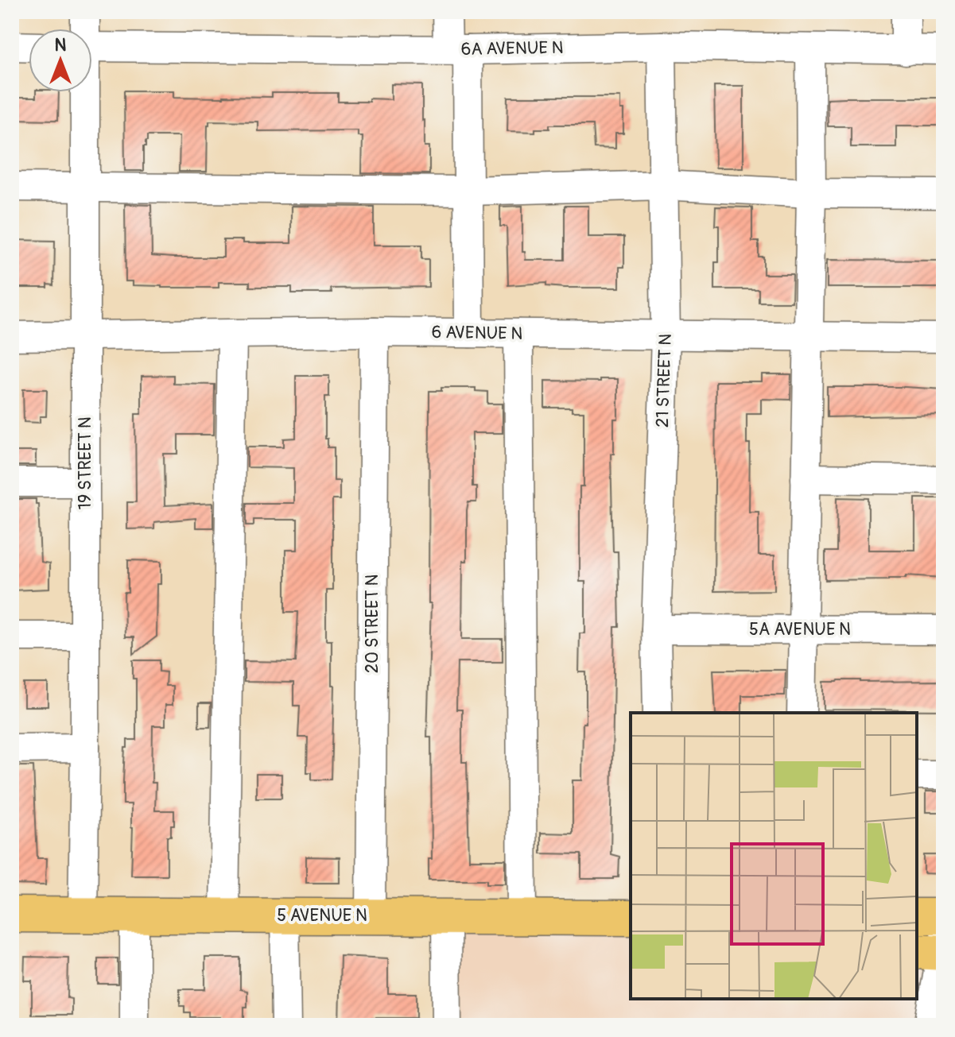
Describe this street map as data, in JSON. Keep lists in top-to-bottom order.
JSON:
{
  "streets": {
    "main road": ["5 AVENUE N"],
    "street": [
      "6A AVENUE N",
      "6 AVENUE N",
      "21 STREET N",
      "19 STREET N",
      "20 STREET N",
      "5A AVENUE N"
    ]
  },
  "crossings": [
    ["6A AVENUE N", "21 STREET N"],
    ["6 AVENUE N", "21 STREET N"],
    ["6 AVENUE N", "19 STREET N"],
    ["6 AVENUE N", "20 STREET N"],
    ["21 STREET N", "5A AVENUE N"],
    ["19 STREET N", "5 AVENUE N"],
    ["20 STREET N", "5 AVENUE N"]
  ],
  "north": "top"
}
